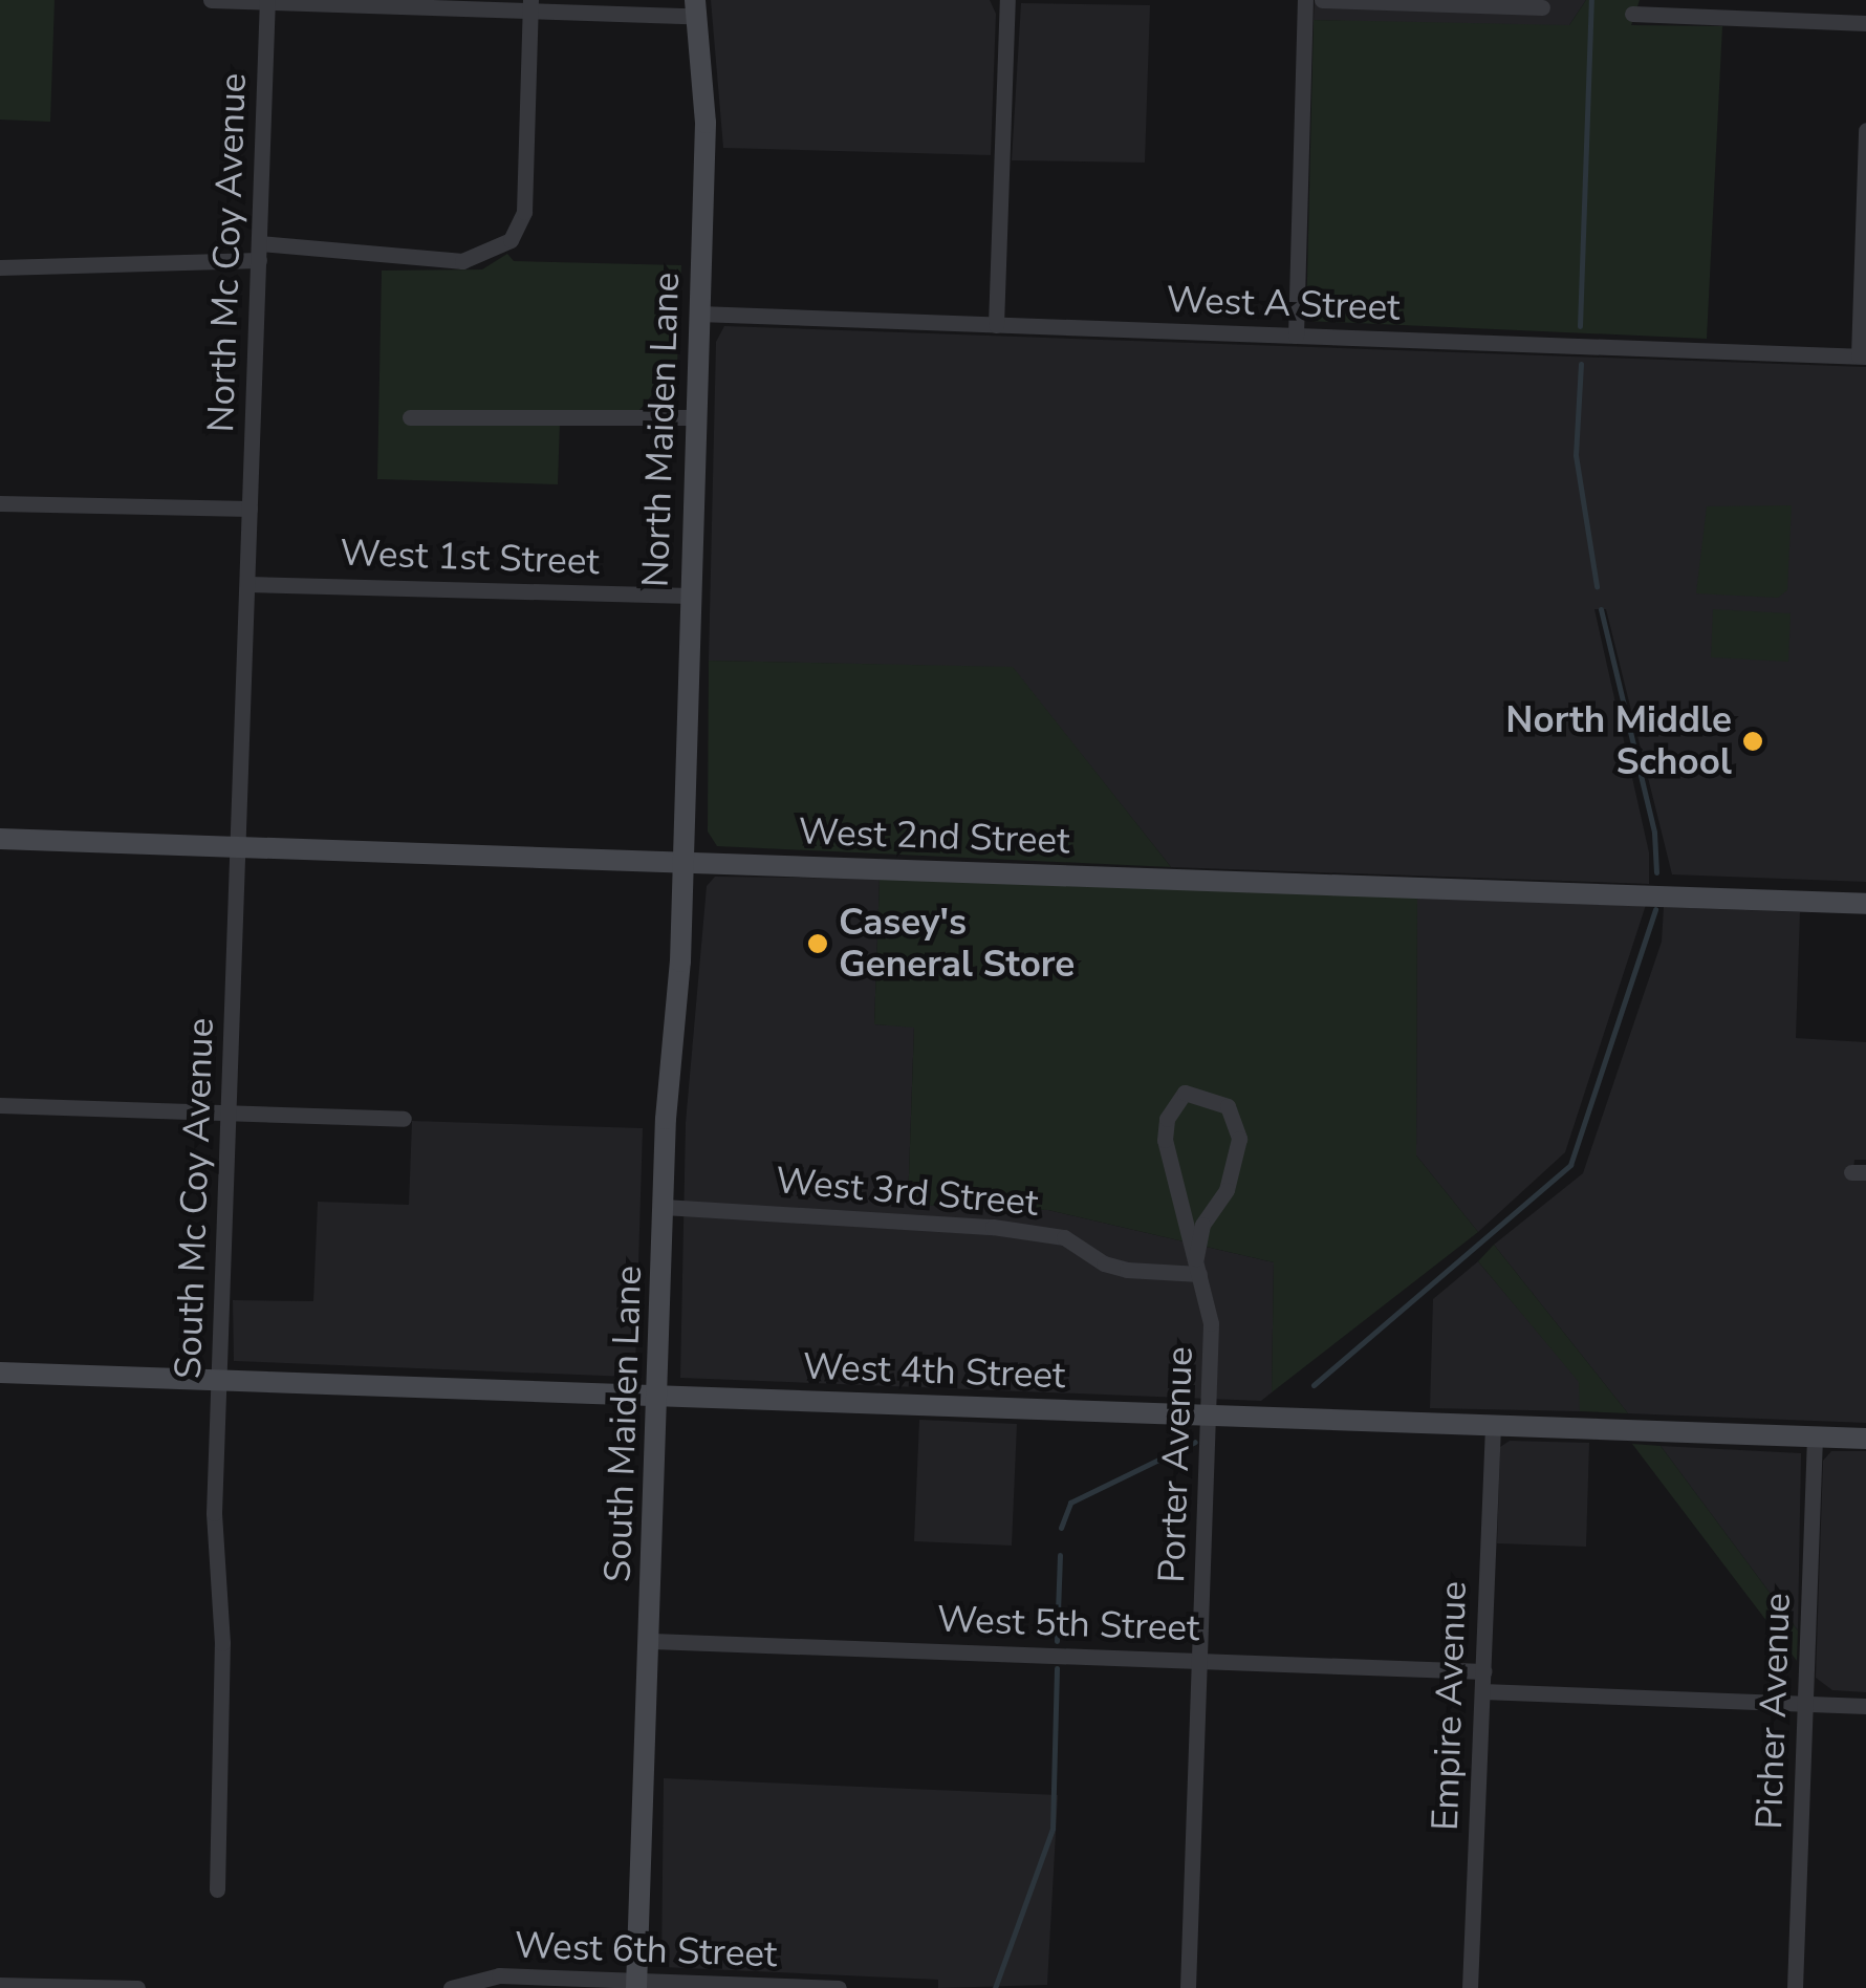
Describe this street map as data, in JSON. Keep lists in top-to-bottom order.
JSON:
{
  "streets": {
    "street": [
      "North Mc Coy Avenue",
      "West A Street",
      "North Maiden Lane",
      "West 1st Street",
      "West 2nd Street",
      "West 3rd Street",
      "South Mc Coy Avenue",
      "West 4th Street",
      "South Maiden Lane",
      "Porter Avenue",
      "West 5th Street",
      "Empire Avenue",
      "Picher Avenue",
      "West 6th Street"
    ]
  },
  "crossings": [
    ["North Mc Coy Avenue", "South Mc Coy Avenue"],
    ["West A Street", "North Maiden Lane"],
    ["North Maiden Lane", "West 1st Street"],
    ["North Maiden Lane", "West 2nd Street"],
    ["North Maiden Lane", "South Maiden Lane"],
    ["West 1st Street", "South Mc Coy Avenue"],
    ["West 2nd Street", "South Mc Coy Avenue"],
    ["West 2nd Street", "South Maiden Lane"],
    ["West 3rd Street", "South Maiden Lane"],
    ["West 3rd Street", "Porter Avenue"],
    ["South Mc Coy Avenue", "West 4th Street"],
    ["West 4th Street", "South Maiden Lane"],
    ["West 4th Street", "Porter Avenue"],
    ["West 4th Street", "Empire Avenue"],
    ["West 4th Street", "Picher Avenue"],
    ["South Maiden Lane", "West 5th Street"],
    ["South Maiden Lane", "West 6th Street"],
    ["Porter Avenue", "West 5th Street"],
    ["West 5th Street", "Empire Avenue"]
  ],
  "places": ["North Middle School", "Casey's General Store"]
}
